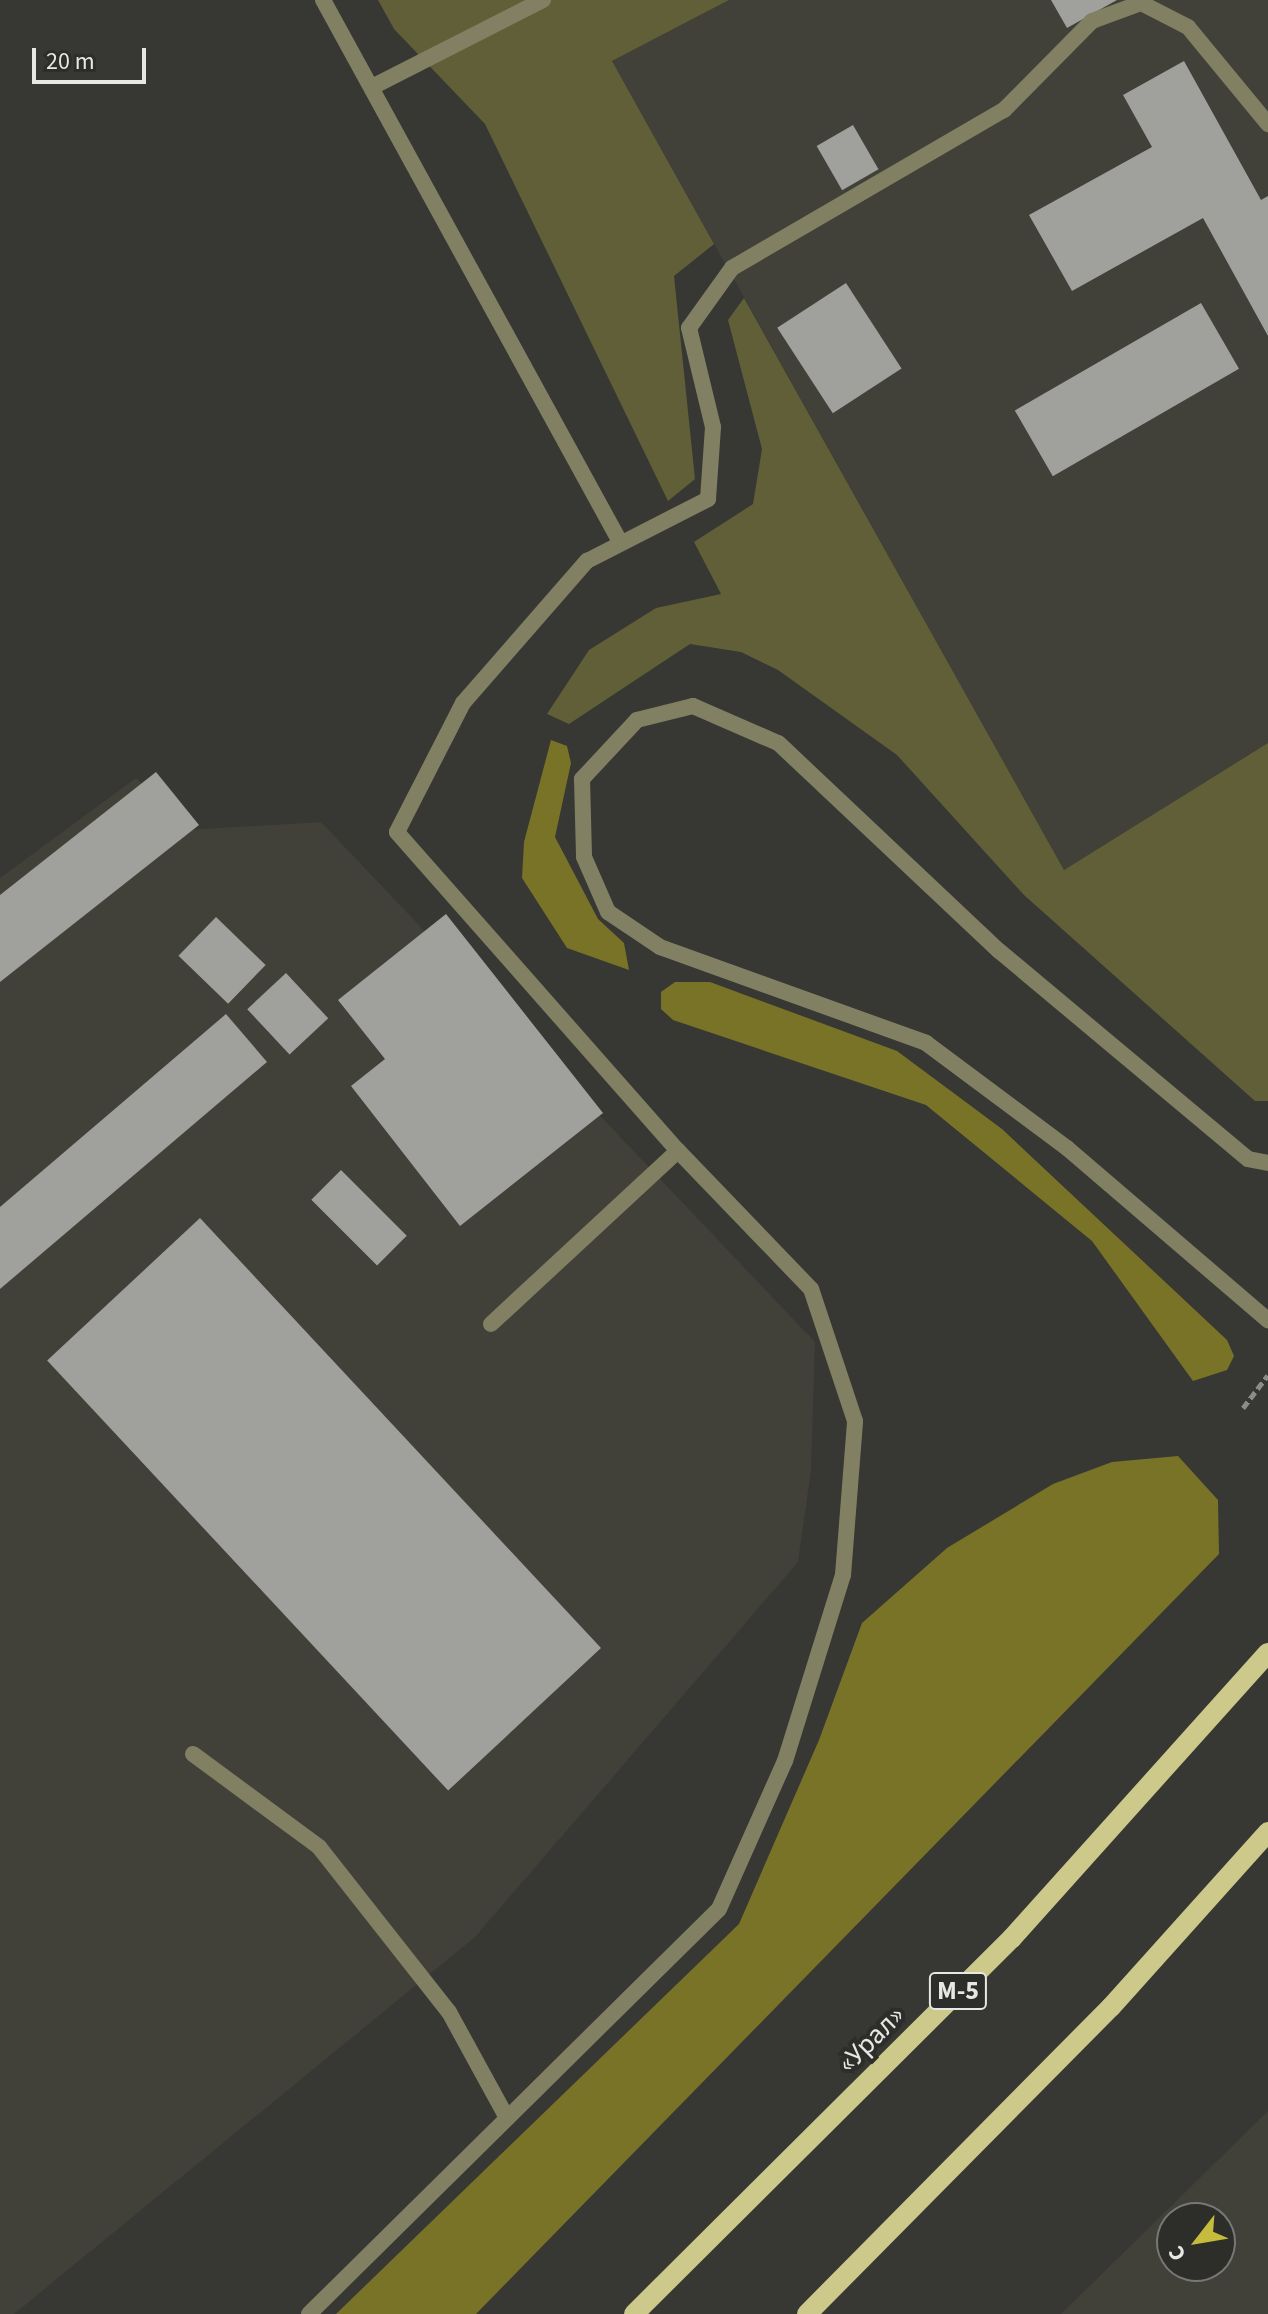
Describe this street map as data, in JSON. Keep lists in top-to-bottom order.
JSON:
{
  "streets": {
    "main road": ["М-5", "«Урал»"]
  },
  "scale_bar": "20 m",
  "north": "bottom left"
}
